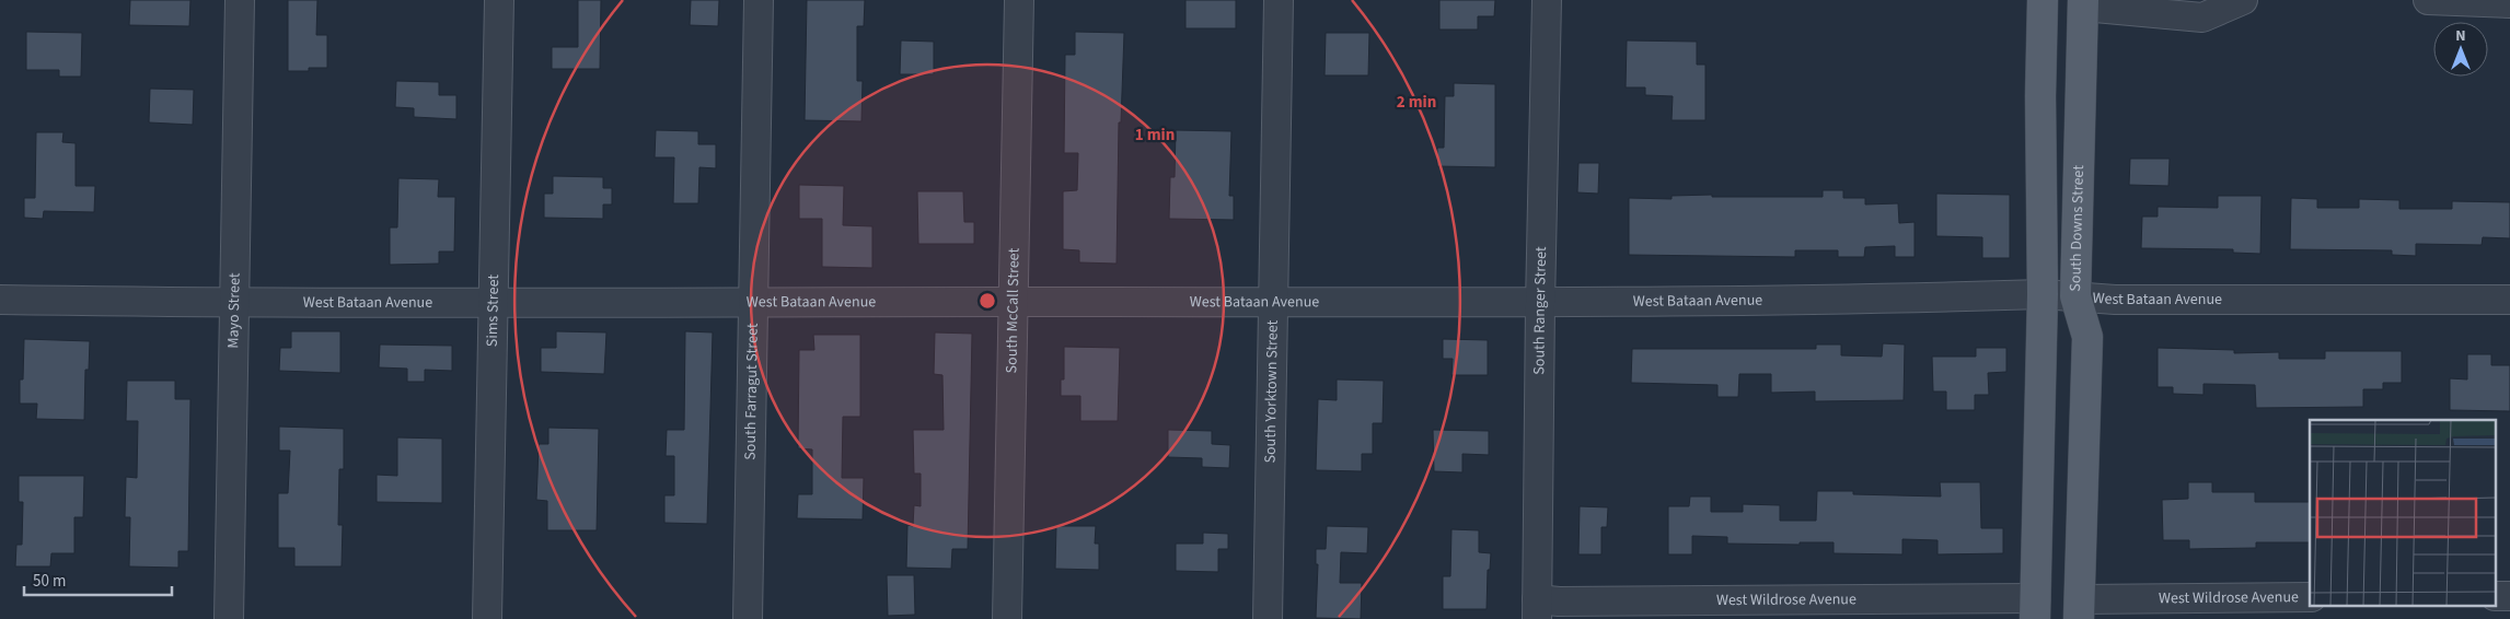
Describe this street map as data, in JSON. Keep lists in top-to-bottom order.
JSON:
{
  "streets": {
    "main road": ["South Downs Street"],
    "street": [
      "West Bataan Avenue",
      "Mayo Street",
      "Sims Street",
      "South McCall Street",
      "South Ranger Street",
      "South Farragut Street",
      "South Yorktown Street",
      "West Wildrose Avenue"
    ]
  },
  "crossings": [
    ["South Downs Street", "West Bataan Avenue"],
    ["South Downs Street", "West Wildrose Avenue"],
    ["West Bataan Avenue", "Mayo Street"],
    ["West Bataan Avenue", "Sims Street"],
    ["West Bataan Avenue", "South McCall Street"],
    ["West Bataan Avenue", "South Ranger Street"],
    ["West Bataan Avenue", "South Farragut Street"],
    ["West Bataan Avenue", "South Yorktown Street"],
    ["South Ranger Street", "West Wildrose Avenue"]
  ],
  "scale_bar": "50 m",
  "north": "top",
  "rings": ["2 min", "1 min"]
}
